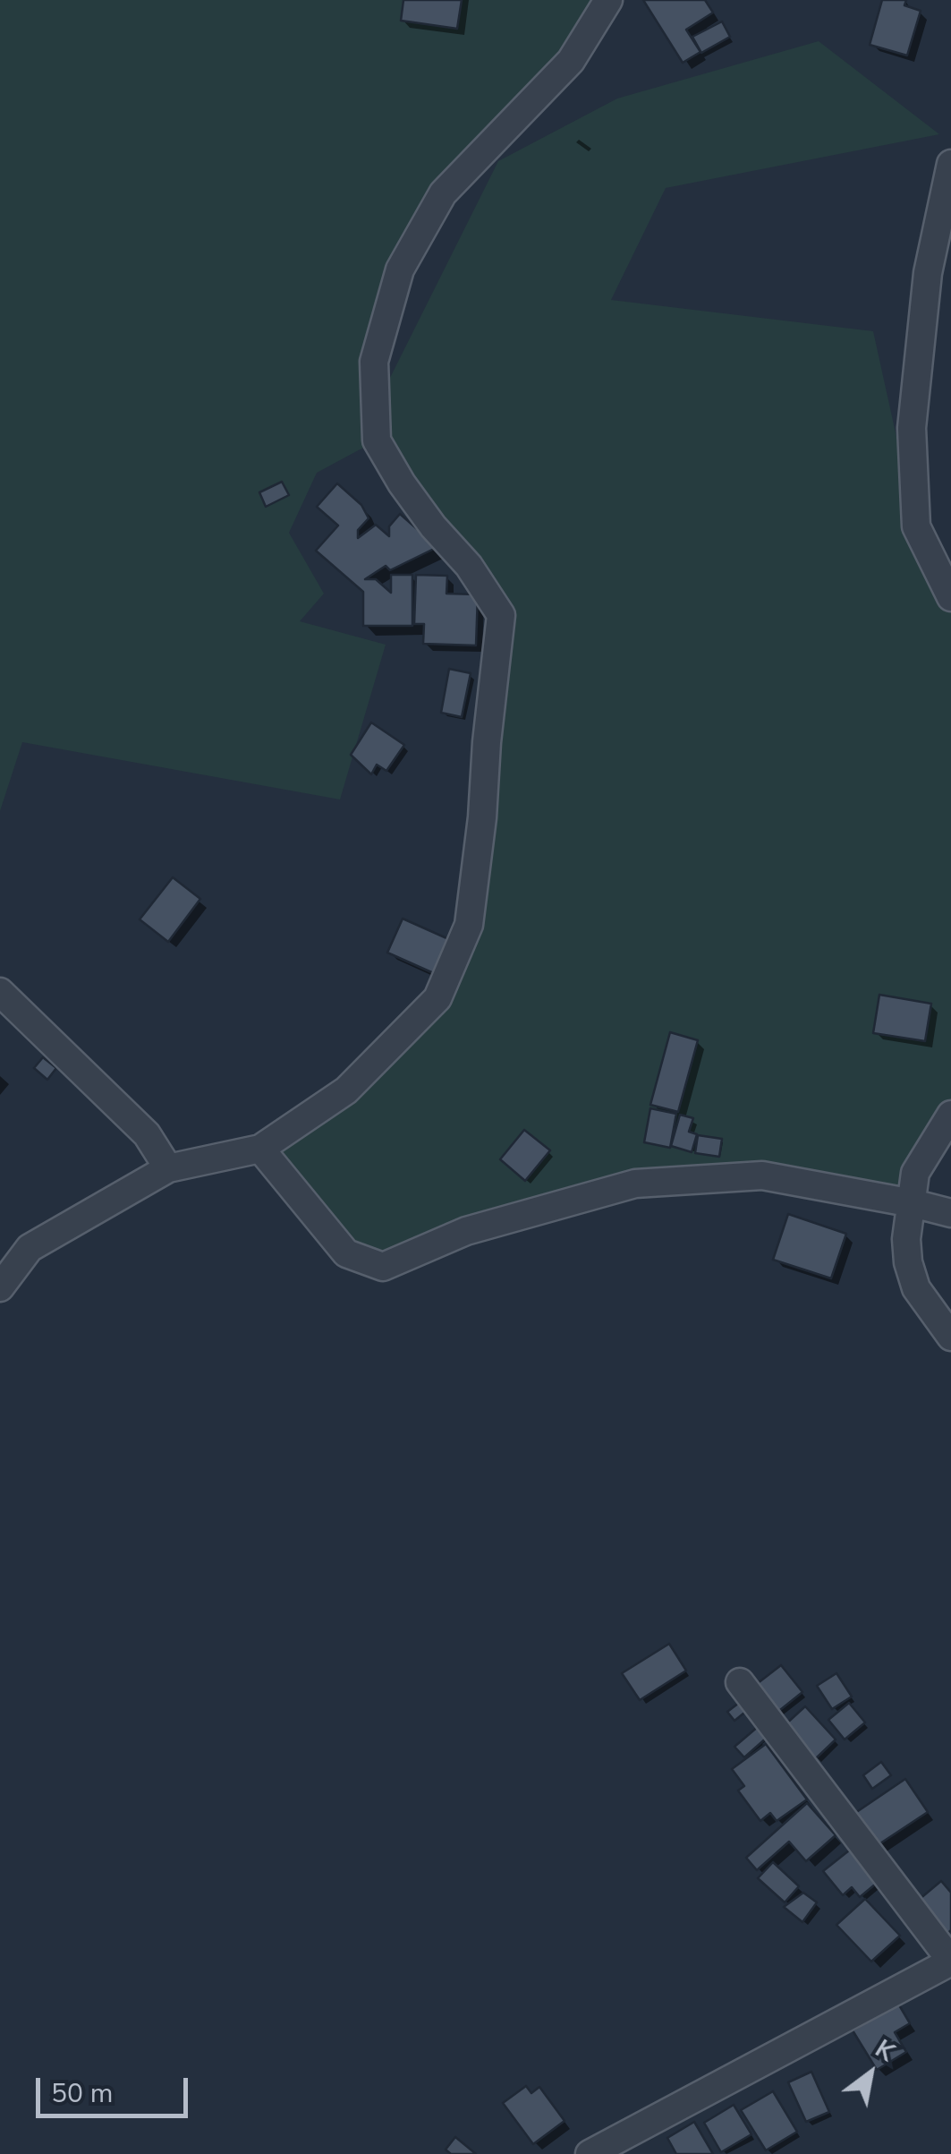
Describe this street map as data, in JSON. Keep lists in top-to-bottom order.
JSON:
{
  "scale_bar": "50 m",
  "north": "top right"
}
